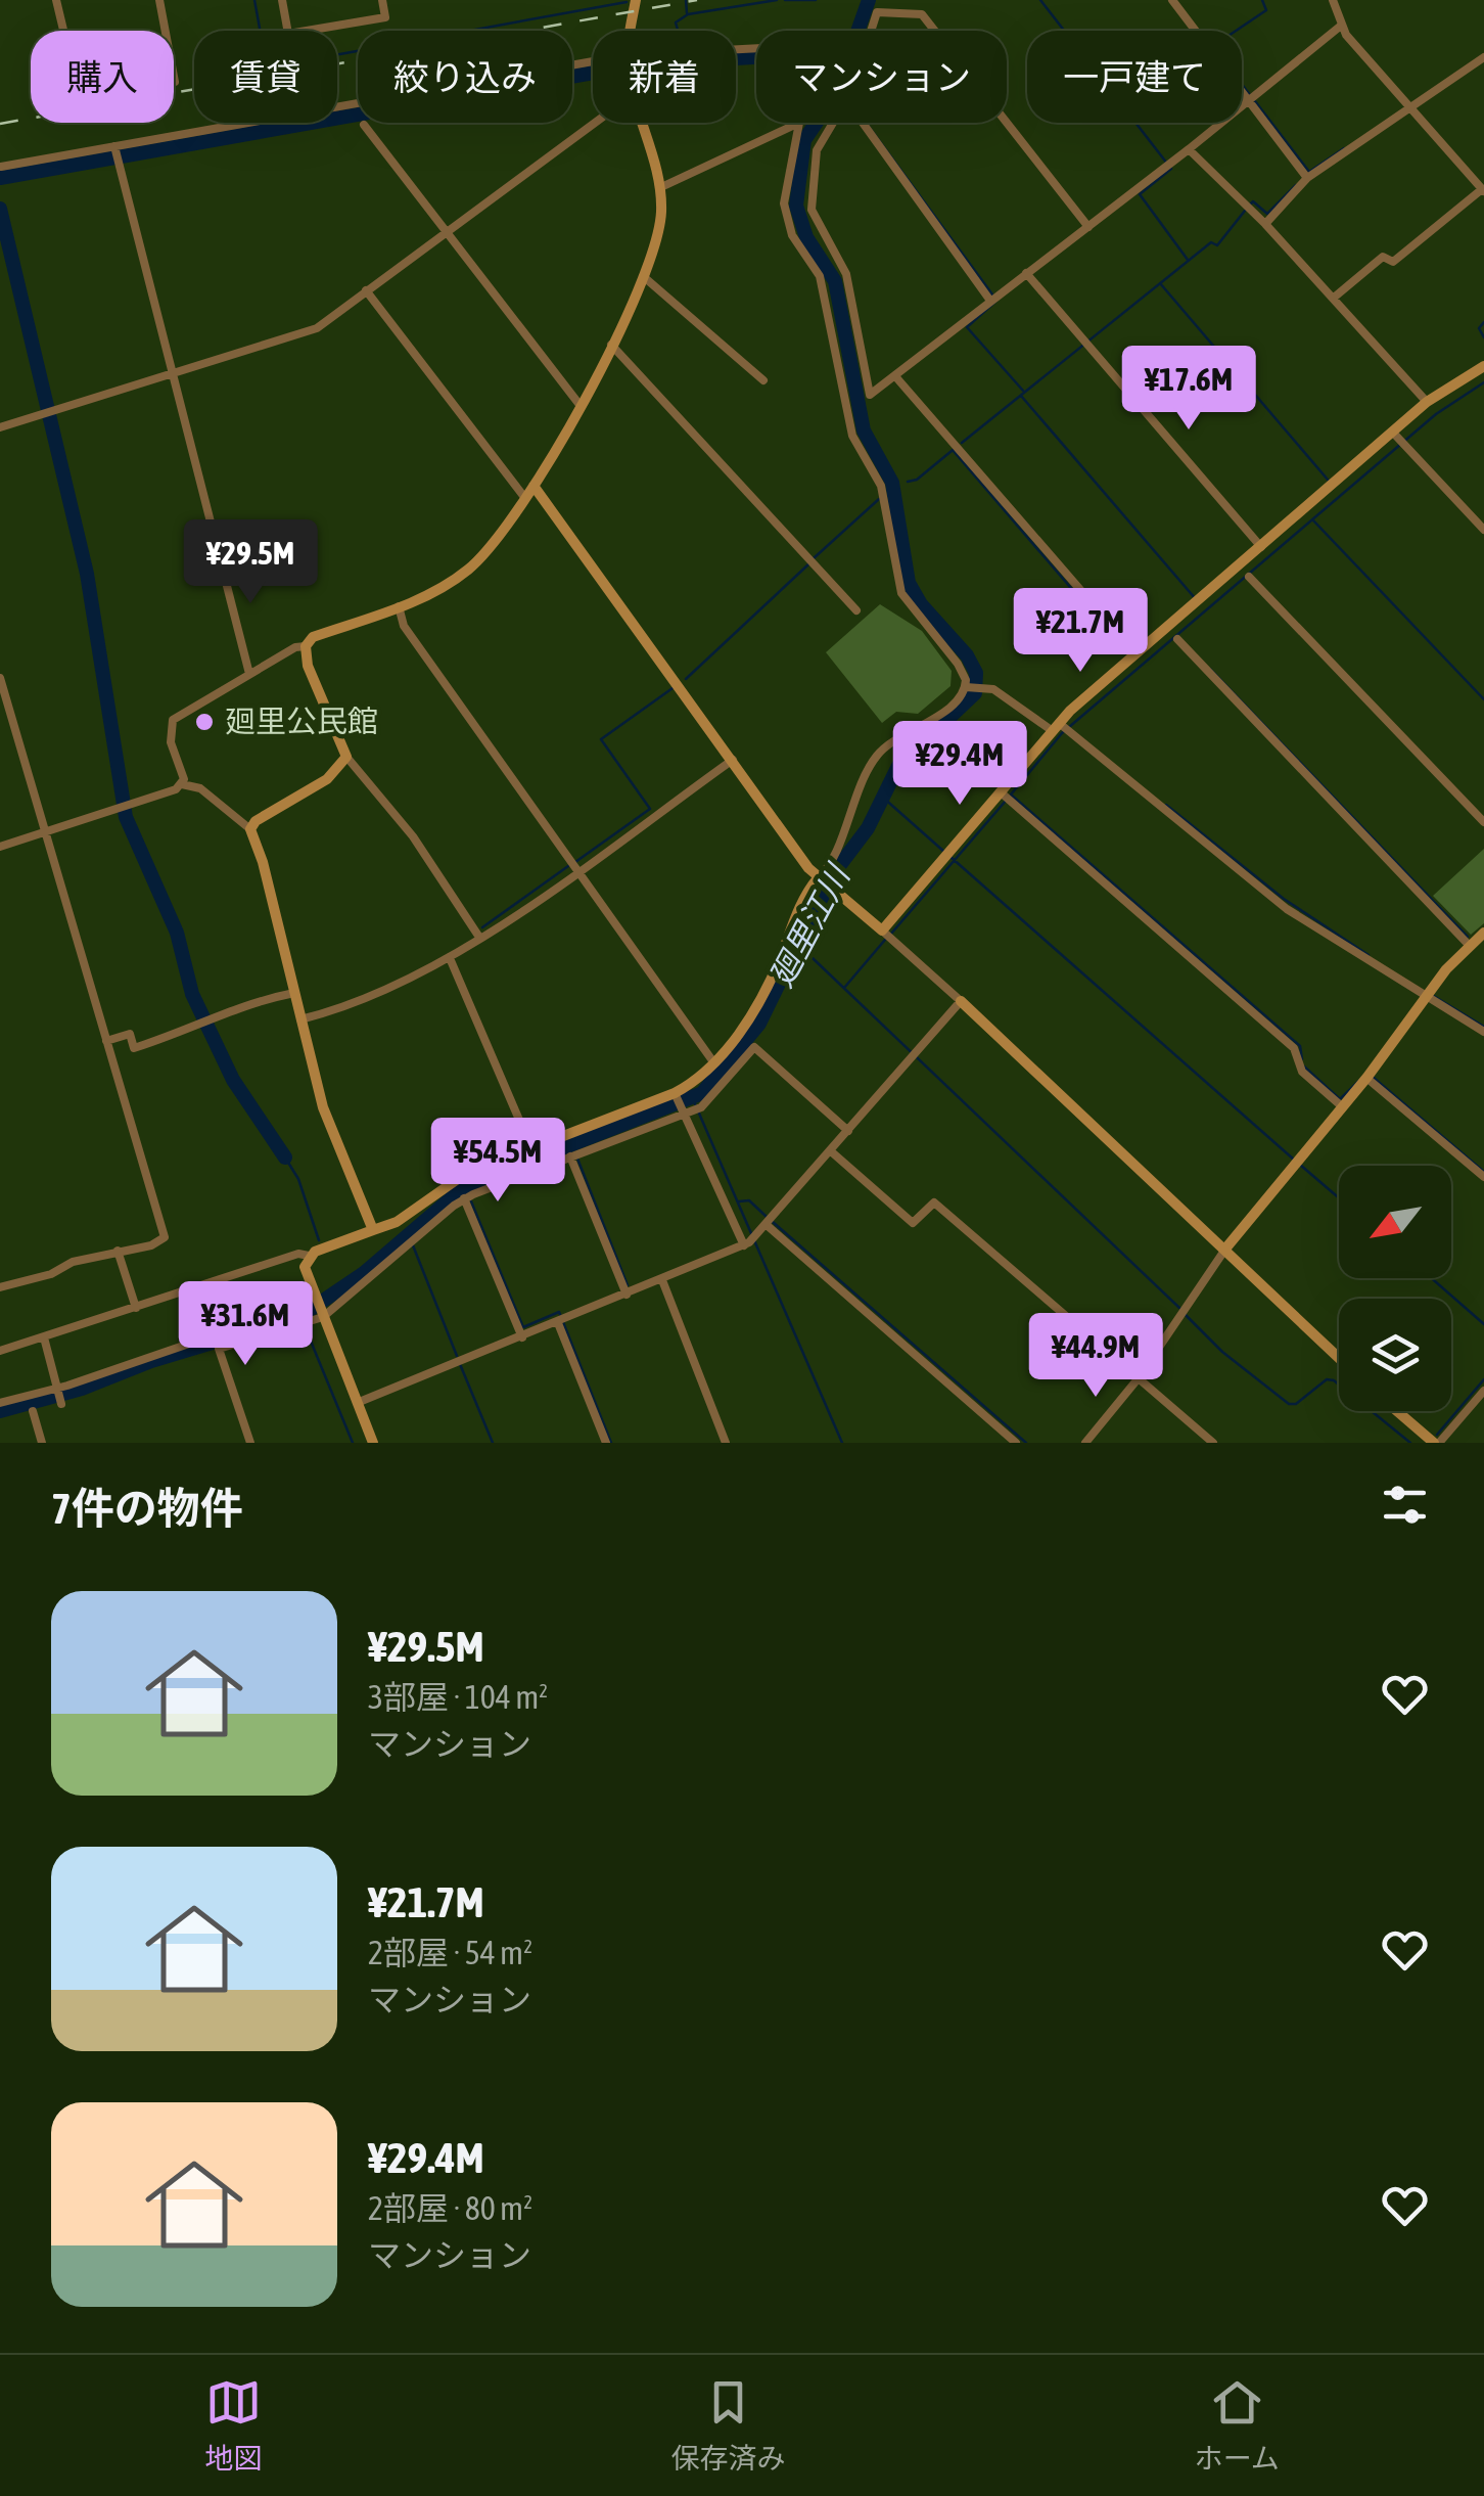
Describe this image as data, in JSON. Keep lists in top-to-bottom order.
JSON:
{
  "water": ["廻里江川"],
  "places": ["廻里公民館"],
  "north": "bottom left",
  "page": {
    "chip": [
      "購入",
      "賃貸",
      "絞り込み",
      "新着",
      "マンション",
      "一戸建て"
    ],
    "price": [
      "¥17.6M",
      "¥29.5M",
      "¥21.7M",
      "¥29.4M",
      "¥54.5M",
      "¥31.6M",
      "¥44.9M"
    ],
    "heading": "7件の物件",
    "list": [
      {
        "name": "¥29.5M",
        "note": "3部屋 · 104 m² · マンション"
      },
      {
        "name": "¥21.7M",
        "note": "2部屋 · 54 m² · マンション"
      },
      {
        "name": "¥29.4M",
        "note": "2部屋 · 80 m² · マンション"
      }
    ],
    "tabs": ["地図", "保存済み", "ホーム"]
  }
}
